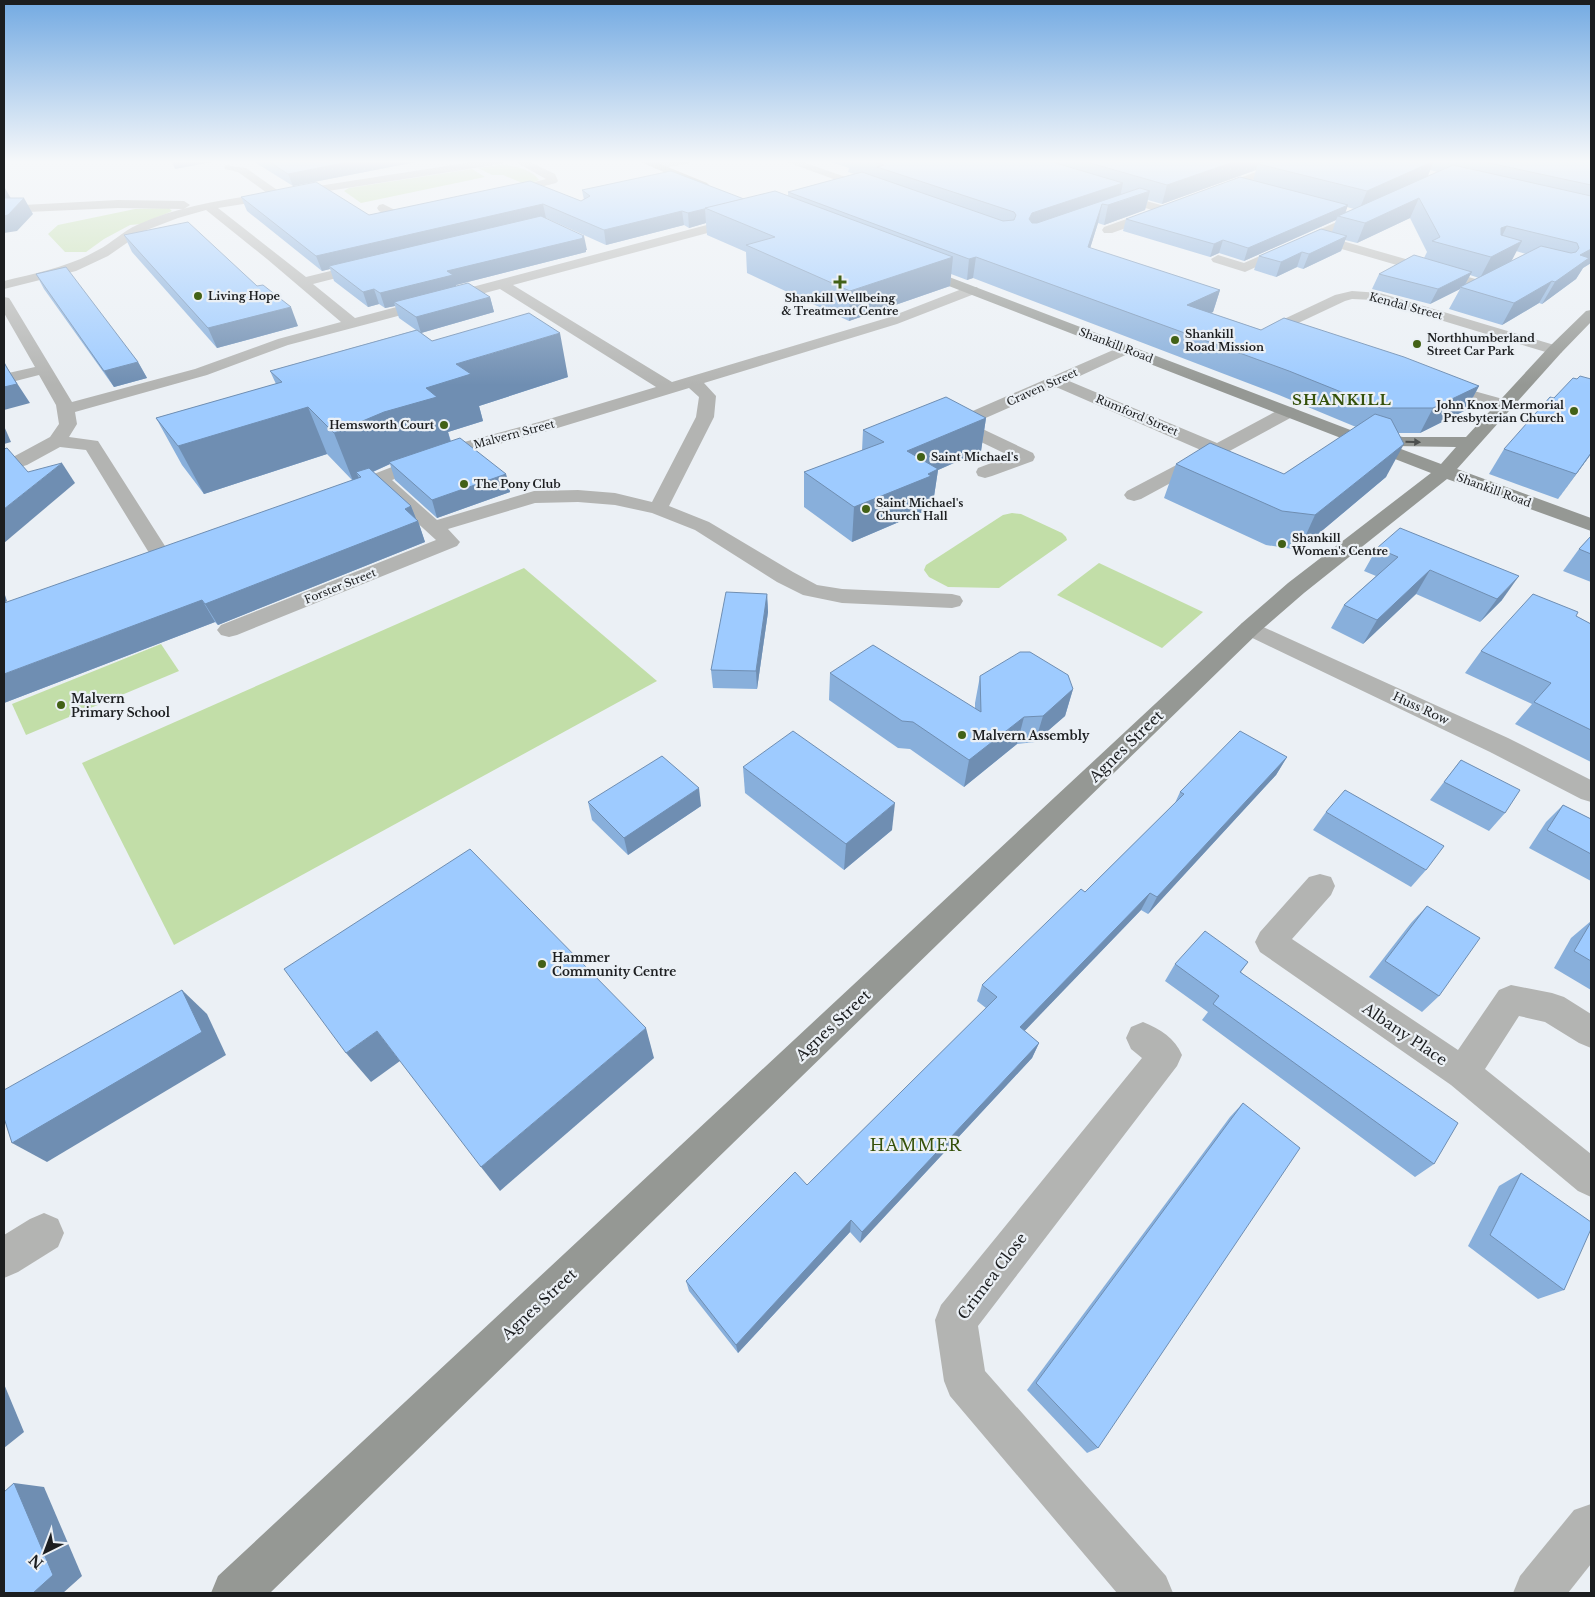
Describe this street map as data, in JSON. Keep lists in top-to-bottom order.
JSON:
{
  "streets": {
    "main road": ["Shankill Road", "Agnes Street"],
    "street": [
      "Kendal Street",
      "Craven Street",
      "Rumford Street",
      "Malvern Street",
      "Forster Street",
      "Huss Row",
      "Albany Place",
      "Crimea Close"
    ]
  },
  "crossings": [
    ["Kendal Street", "Agnes Street"],
    ["Shankill Road", "Craven Street"],
    ["Shankill Road", "Malvern Street"],
    ["Shankill Road", "Agnes Street"],
    ["Craven Street", "Rumford Street"],
    ["Huss Row", "Agnes Street"]
  ],
  "districts": ["SHANKILL", "HAMMER"],
  "places": {
    "health": ["Shankill Wellbeing & Treatment Centre"],
    "other": [
      "Living Hope",
      "Shankill Road Mission",
      "Northhumberland Street Car Park",
      "John Knox Mermorial Presbyterian Church",
      "Hemsworth Court",
      "Saint Michael's",
      "The Pony Club",
      "Saint Michael's Church Hall",
      "Shankill Women's Centre",
      "Malvern Primary School",
      "Malvern Assembly",
      "Hammer Community Centre"
    ]
  },
  "north": "bottom left"
}
